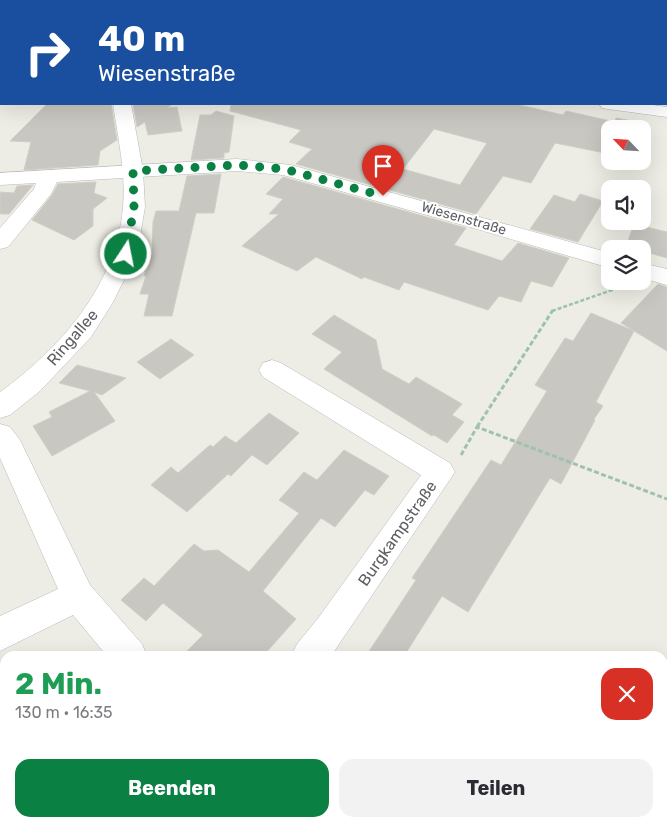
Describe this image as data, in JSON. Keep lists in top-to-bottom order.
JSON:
{
  "streets": {
    "street": ["Wiesenstraße", "Ringallee", "Burgkampstraße"]
  },
  "crossings": [
    ["Wiesenstraße", "Ringallee"]
  ],
  "north": "top left",
  "page": {
    "turn": ["40 m", "Wiesenstraße"],
    "heading": ["2 Min.", "130 m · 16:35"],
    "buttons": ["Beenden", "Teilen"]
  }
}
